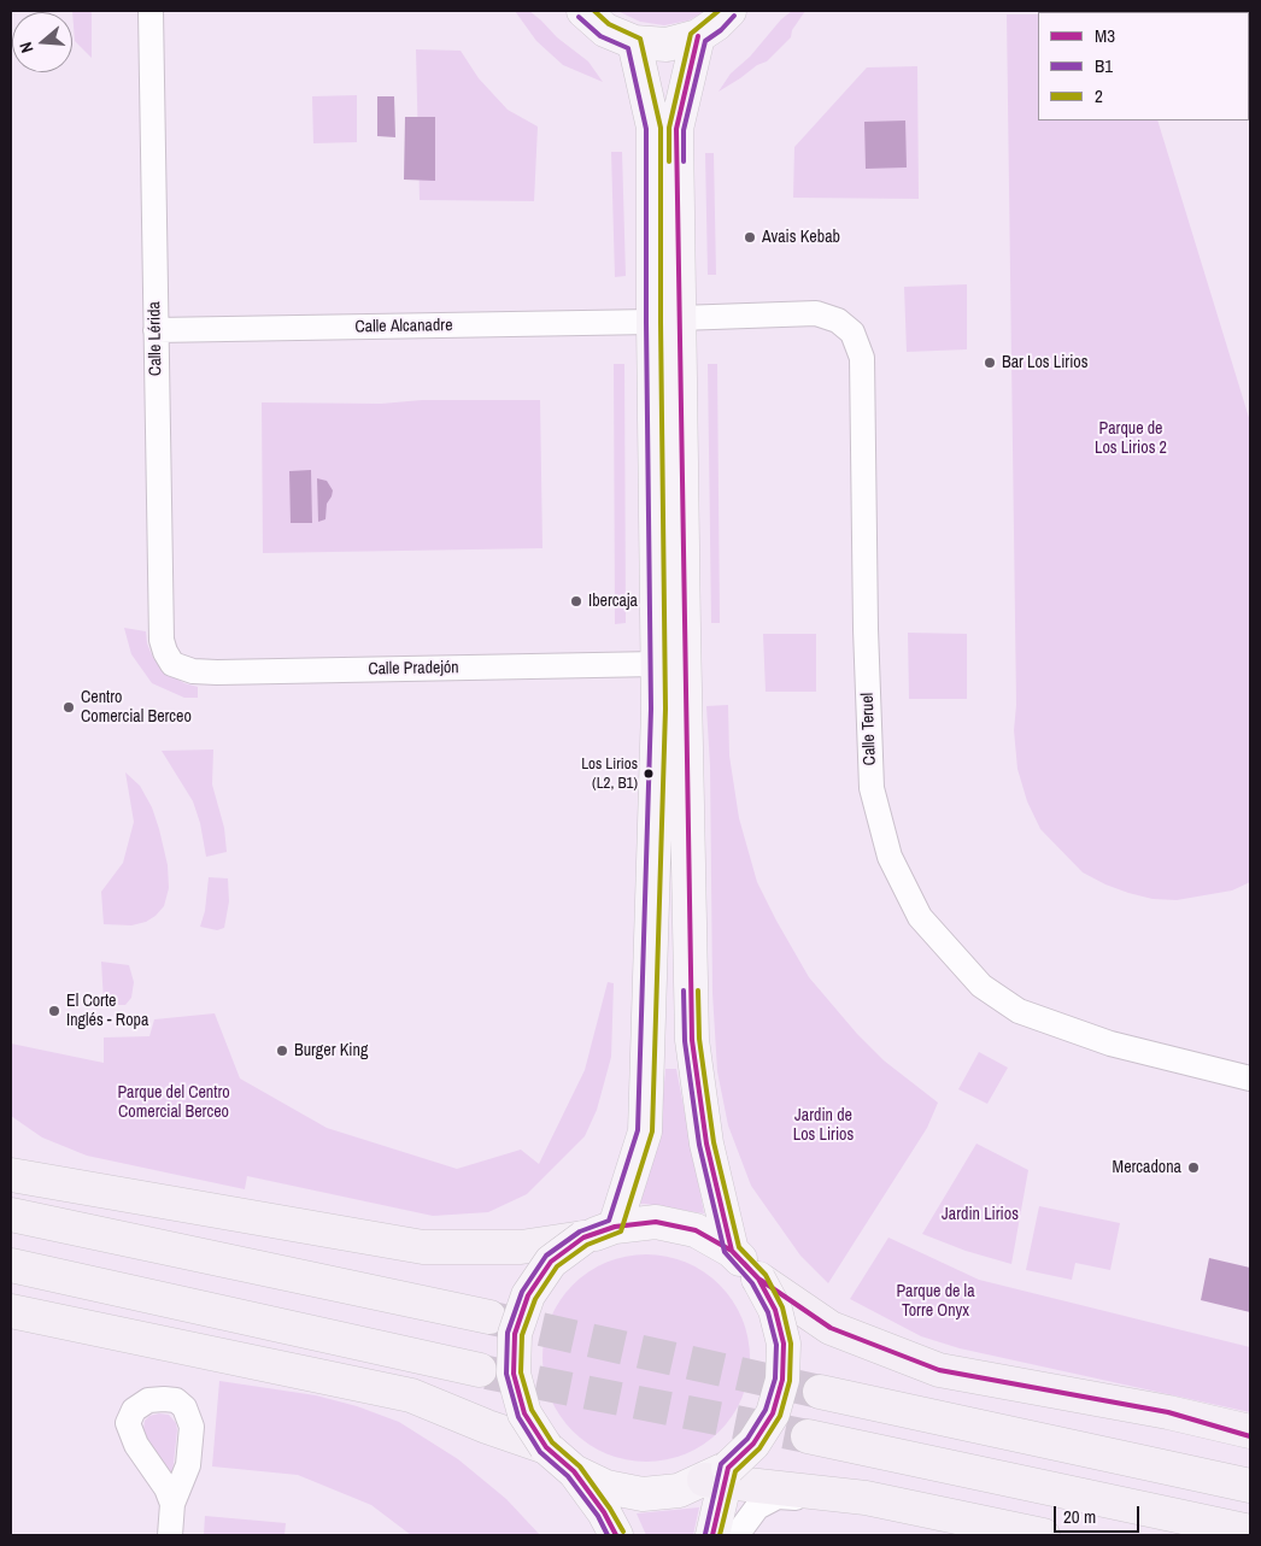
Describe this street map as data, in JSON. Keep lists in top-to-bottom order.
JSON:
{
  "streets": {
    "street": [
      "Calle Alcanadre",
      "Calle Lérida",
      "Calle Pradejón",
      "Calle Teruel"
    ]
  },
  "crossings": [
    ["Calle Alcanadre", "Calle Lérida"],
    ["Calle Alcanadre", "Calle Teruel"],
    ["Calle Lérida", "Calle Pradejón"]
  ],
  "parks": [
    "Parque de Los Lirios 2",
    "Parque del Centro Comercial Berceo",
    "Jardin de Los Lirios",
    "Jardin Lirios",
    "Parque de la Torre Onyx"
  ],
  "places": [
    "Avais Kebab",
    "Bar Los Lirios",
    "Ibercaja",
    "Centro Comercial Berceo",
    "Los Lirios (L2, B1)",
    "El Corte Inglés - Ropa",
    "Burger King",
    "Mercadona"
  ],
  "lines": ["transit line 2", "transit line B1", "transit line M3"],
  "legend": ["M3", "B1", "2"],
  "scale_bar": "20 m",
  "north": "left"
}
